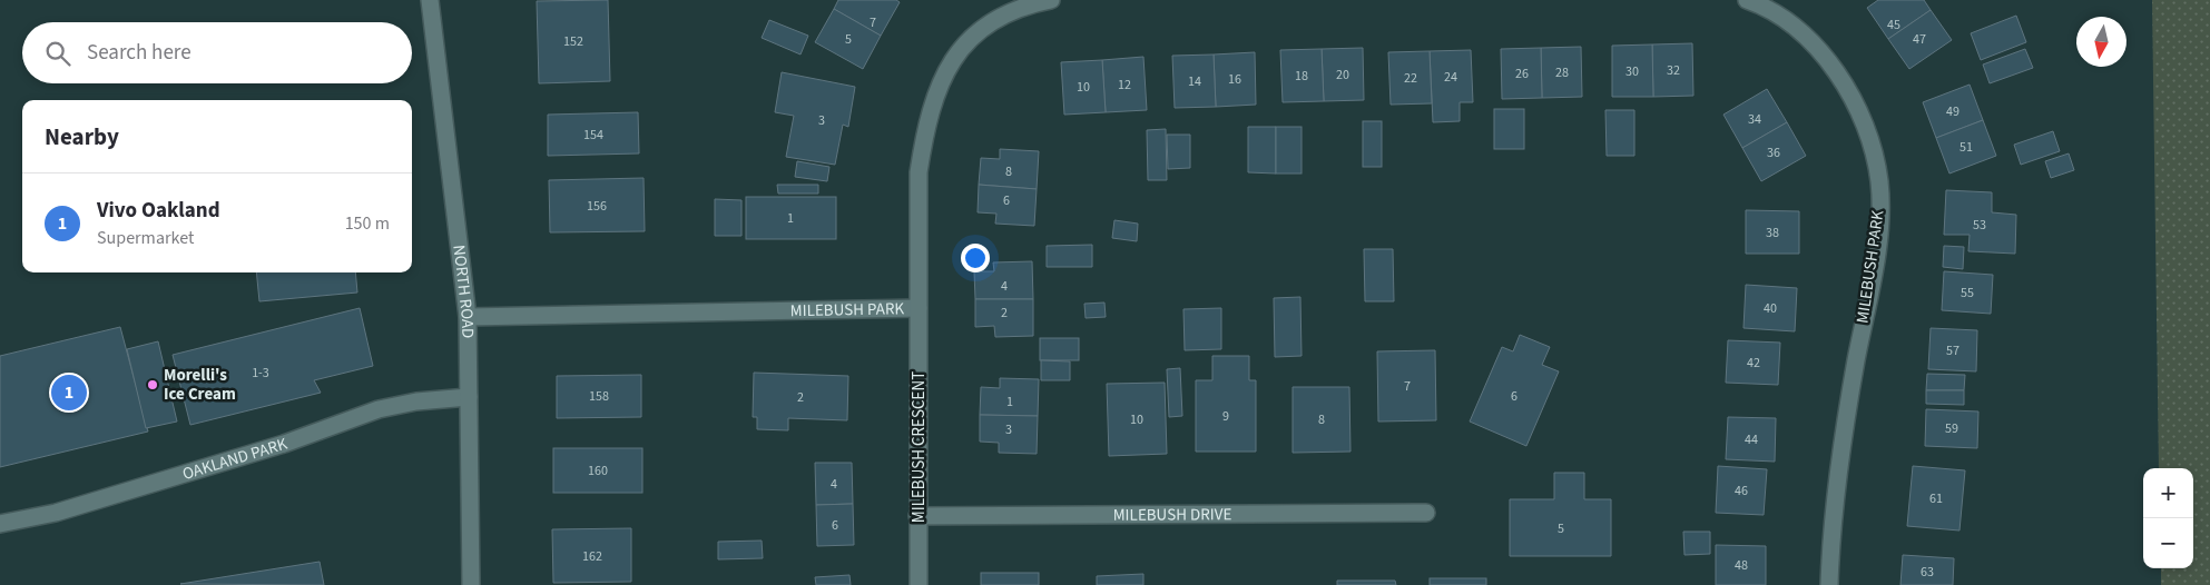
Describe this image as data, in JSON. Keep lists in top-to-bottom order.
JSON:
{
  "streets": {
    "street": [
      "MILEBUSH PARK",
      "NORTH ROAD",
      "MILEBUSH CRESCENT",
      "OAKLAND PARK",
      "MILEBUSH DRIVE"
    ]
  },
  "crossings": [
    ["MILEBUSH PARK", "NORTH ROAD"],
    ["MILEBUSH PARK", "MILEBUSH CRESCENT"],
    ["NORTH ROAD", "OAKLAND PARK"],
    ["MILEBUSH CRESCENT", "MILEBUSH DRIVE"]
  ],
  "places": ["Morelli's Ice Cream"],
  "house_numbers": [
    "7",
    "45",
    "5",
    "47",
    "152",
    "32",
    "30",
    "28",
    "26",
    "20",
    "18",
    "24",
    "22",
    "16",
    "14",
    "12",
    "10",
    "49",
    "34",
    "3",
    "154",
    "51",
    "36",
    "8",
    "6",
    "156",
    "1",
    "53",
    "38",
    "4",
    "55",
    "40",
    "2",
    "57",
    "42",
    "1-3",
    "7",
    "158",
    "6",
    "2",
    "1",
    "9",
    "10",
    "8",
    "59",
    "3",
    "44",
    "160",
    "4",
    "46",
    "61",
    "6",
    "5",
    "162",
    "48",
    "63"
  ],
  "north": "bottom",
  "page": {
    "search": "Search here",
    "heading": "Nearby",
    "list": [
      {
        "mark": "1",
        "name": "Vivo Oakland",
        "note": "Supermarket",
        "value": "150 m"
      }
    ],
    "pins": "1",
    "map_buttons": ["+", "−"]
  }
}
